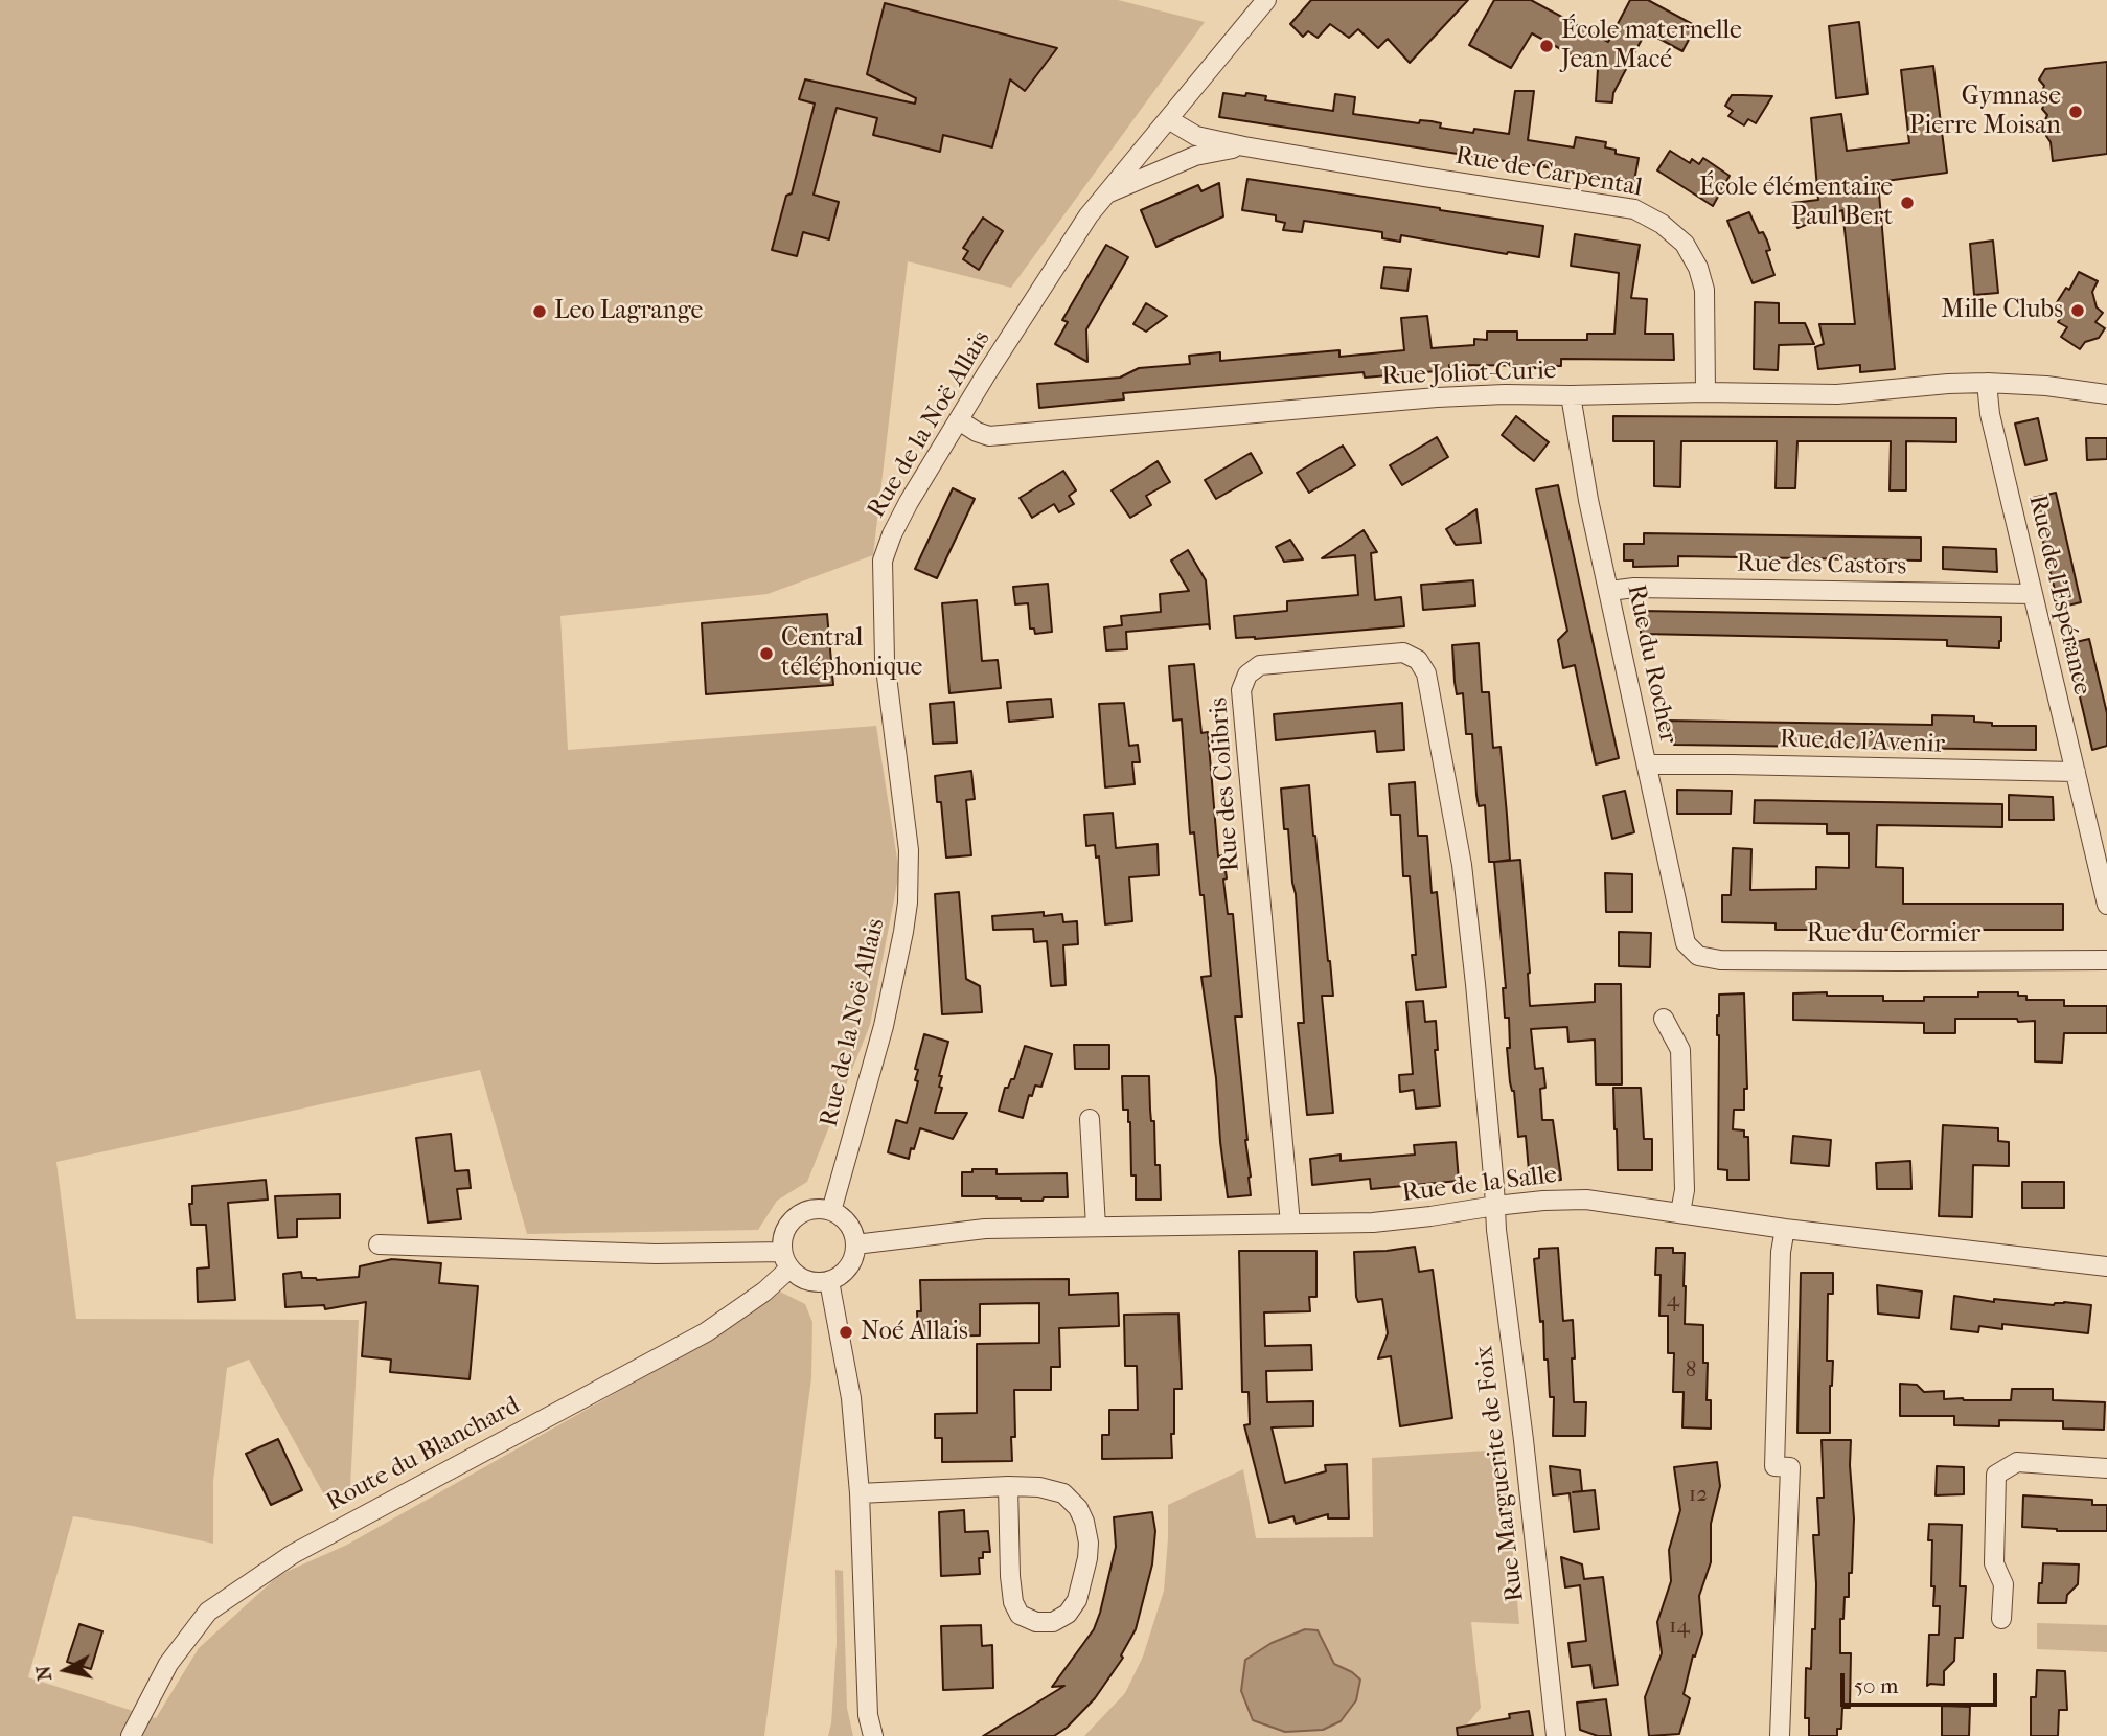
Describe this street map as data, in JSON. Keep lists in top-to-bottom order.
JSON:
{
  "streets": {
    "street": [
      "Rue de Carpental",
      "Rue Joliot-Curie",
      "Rue de la Noë Allais",
      "Rue des Castors",
      "Rue de l'Espérance",
      "Rue du Rocher",
      "Rue de l'Avenir",
      "Rue des Colibris",
      "Rue du Cormier",
      "Rue de la Salle",
      "Route du Blanchard",
      "Rue Marguerite de Foix"
    ]
  },
  "crossings": [
    ["Rue de Carpental", "Rue Joliot-Curie"],
    ["Rue de Carpental", "Rue de la Noë Allais"],
    ["Rue Joliot-Curie", "Rue de la Noë Allais"],
    ["Rue Joliot-Curie", "Rue de l'Espérance"],
    ["Rue Joliot-Curie", "Rue du Rocher"],
    ["Rue de la Noë Allais", "Rue de la Salle"],
    ["Rue de la Noë Allais", "Route du Blanchard"],
    ["Rue des Castors", "Rue de l'Espérance"],
    ["Rue des Castors", "Rue du Rocher"],
    ["Rue de l'Espérance", "Rue de l'Avenir"],
    ["Rue du Rocher", "Rue de l'Avenir"],
    ["Rue du Rocher", "Rue du Cormier"],
    ["Rue des Colibris", "Rue de la Salle"],
    ["Rue des Colibris", "Rue Marguerite de Foix"],
    ["Rue de la Salle", "Route du Blanchard"],
    ["Rue de la Salle", "Rue Marguerite de Foix"]
  ],
  "places": [
    "École maternelle Jean Macé",
    "Gymnase Pierre Moisan",
    "École élémentaire Paul Bert",
    "Mille Clubs",
    "Leo Lagrange",
    "Central téléphonique",
    "Noé Allais"
  ],
  "house_numbers": [
    "4",
    "8",
    "12",
    "14"
  ],
  "scale_bar": "50 m",
  "north": "left"
}
